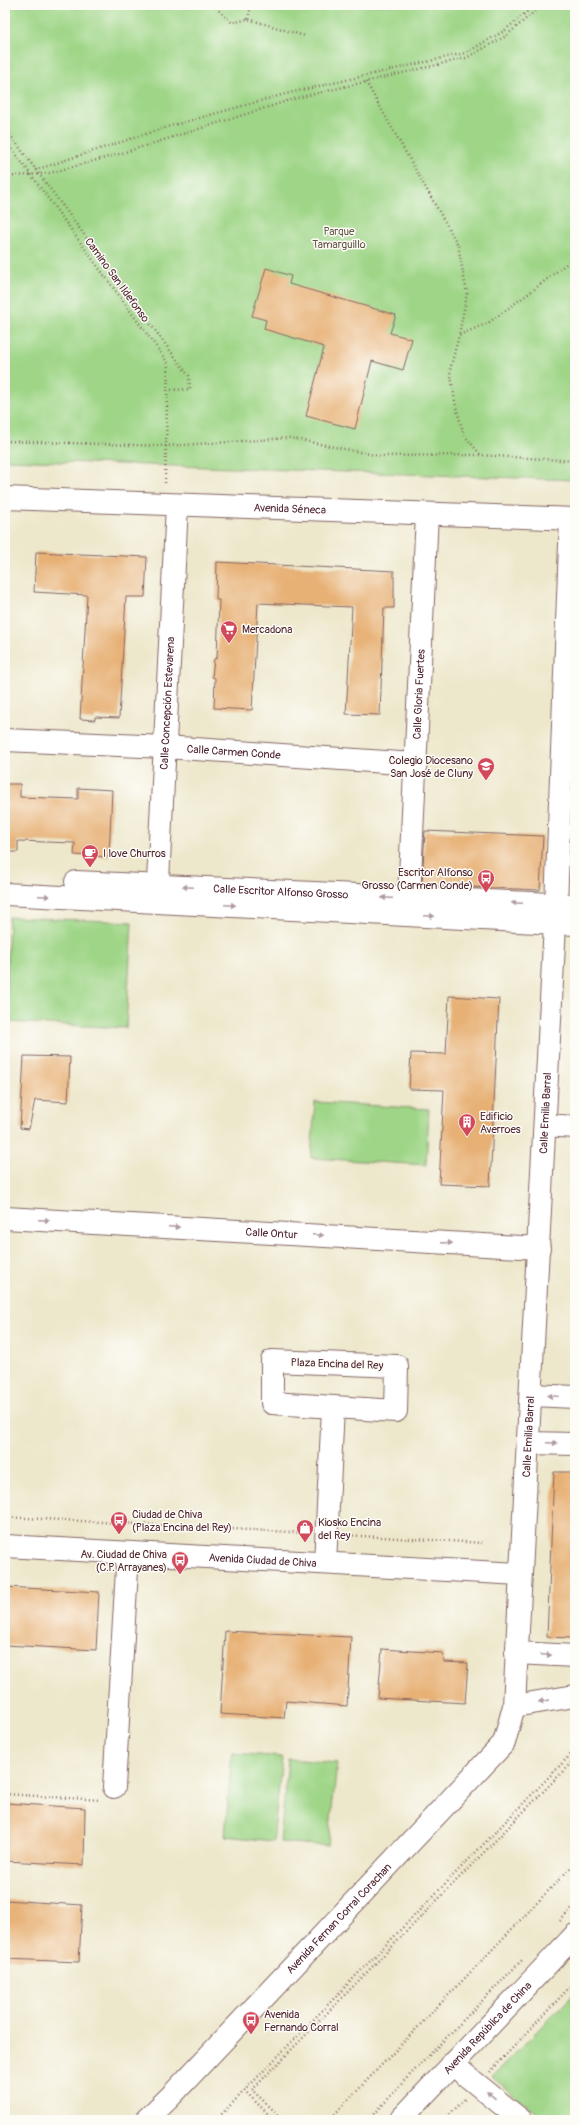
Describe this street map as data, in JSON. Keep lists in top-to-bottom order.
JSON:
{
  "streets": {
    "street": [
      "Avenida Séneca",
      "Calle Gloria Fuertes",
      "Calle Concepción Estevarena",
      "Calle Carmen Conde",
      "Calle Escritor Alfonso Grosso",
      "Calle Emilia Barral",
      "Calle Ontur",
      "Plaza Encina del Rey",
      "Avenida Ciudad de Chiva",
      "Avenida Fernan Corral Corachan",
      "Avenida República de China"
    ],
    "path": ["Camino San Ildefonso"]
  },
  "crossings": [
    ["Camino San Ildefonso", "Avenida Séneca"],
    ["Camino San Ildefonso", "Calle Concepción Estevarena"],
    ["Avenida Séneca", "Calle Gloria Fuertes"],
    ["Avenida Séneca", "Calle Concepción Estevarena"],
    ["Avenida Séneca", "Calle Emilia Barral"],
    ["Calle Gloria Fuertes", "Calle Carmen Conde"],
    ["Calle Gloria Fuertes", "Calle Escritor Alfonso Grosso"],
    ["Calle Concepción Estevarena", "Calle Carmen Conde"],
    ["Calle Concepción Estevarena", "Calle Escritor Alfonso Grosso"],
    ["Calle Escritor Alfonso Grosso", "Calle Emilia Barral"],
    ["Calle Emilia Barral", "Calle Ontur"],
    ["Calle Emilia Barral", "Avenida Ciudad de Chiva"],
    ["Calle Emilia Barral", "Avenida Fernan Corral Corachan"]
  ],
  "one_way": ["Calle Ontur"],
  "parks": ["Parque Tamarguillo"],
  "places": {
    "supermarket": ["Mercadona"],
    "school or university": ["Colegio Diocesano San José de Cluny"],
    "cafe": ["I love Churros"],
    "bus stop": [
      "Escritor Alfonso Grosso (Carmen Conde)",
      "Ciudad de Chiva (Plaza Encina del Rey)",
      "Av. Ciudad de Chiva (C.P. Arrayanes)",
      "Avenida Fernando Corral"
    ],
    "building": ["Edificio Averroes"],
    "shop": ["Kiosko Encina del Rey"]
  }
}
